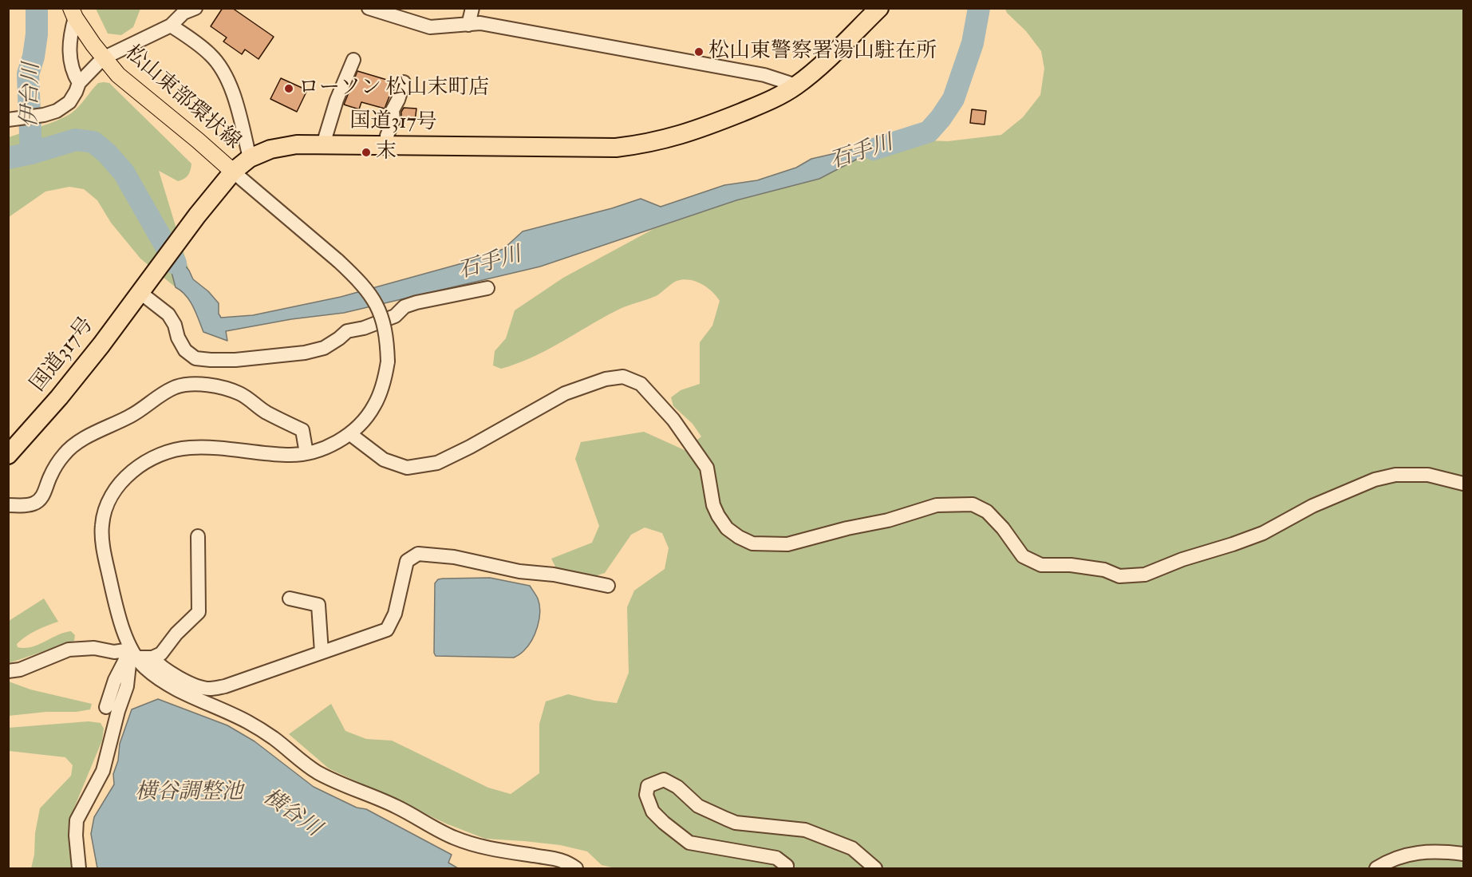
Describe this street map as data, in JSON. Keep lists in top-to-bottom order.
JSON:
{
  "streets": {
    "highway": ["国道317号"],
    "main road": ["松山東部環状線"]
  },
  "crossings": [
    ["松山東部環状線", "国道317号"]
  ],
  "water": [
    "伊台川",
    "石手川",
    "横谷調整池",
    "横谷川"
  ],
  "places": ["松山東警察署湯山駐在所", "ローソン 松山末町店", "末"]
}
